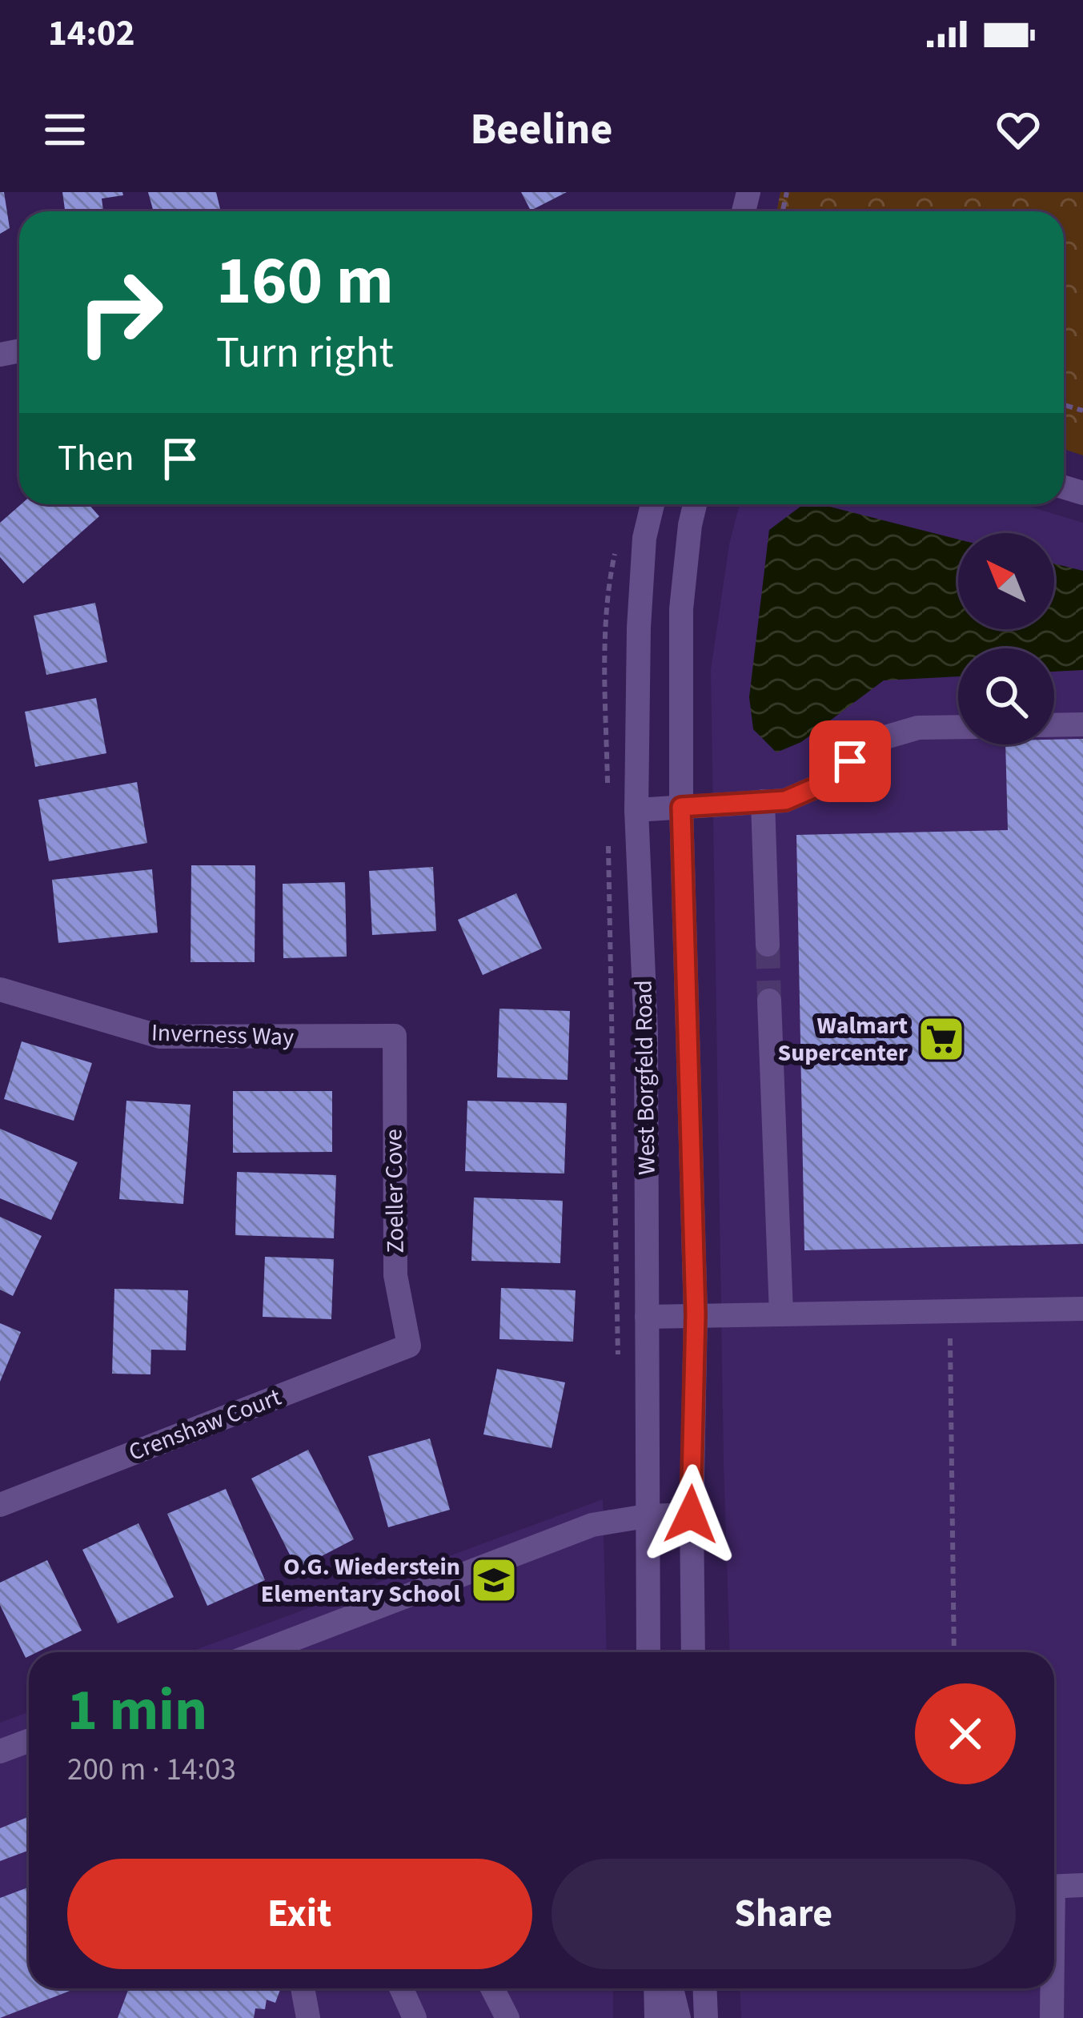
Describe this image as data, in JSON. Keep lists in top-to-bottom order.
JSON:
{
  "streets": {
    "street": [
      "Inverness Way",
      "West Borgfeld Road",
      "Zoeller Cove",
      "Crenshaw Court"
    ]
  },
  "crossings": [
    ["Inverness Way", "Zoeller Cove"],
    ["Zoeller Cove", "Crenshaw Court"]
  ],
  "places": {
    "supermarket": ["Walmart Supercenter"],
    "school or university": ["O.G. Wiederstein Elementary School"]
  },
  "north": "top left",
  "page": {
    "status": "14:02",
    "header": "Beeline",
    "turn": ["160 m", "Turn right"],
    "then": "Then",
    "heading": ["1 min", "200 m · 14:03"],
    "buttons": ["Exit", "Share"]
  }
}
